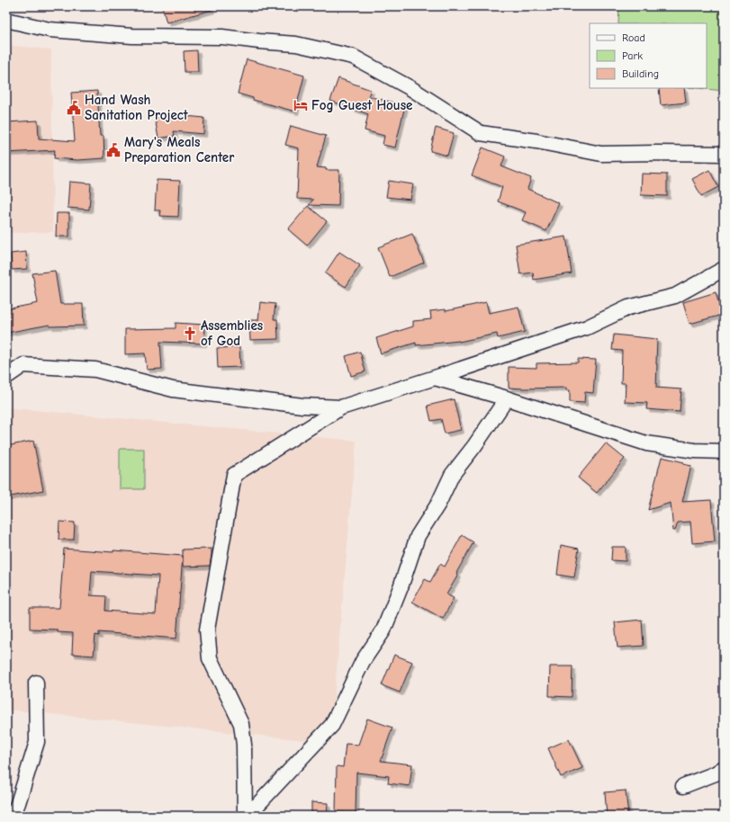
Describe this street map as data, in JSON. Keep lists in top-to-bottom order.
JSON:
{
  "places": {
    "hotel": ["Fog Guest House"],
    "public building": ["Hand Wash Sanitation Project", "Mary's Meals Preparation Center"],
    "church": ["Assemblies of God"]
  },
  "legend": ["Road", "Park", "Building"]
}
